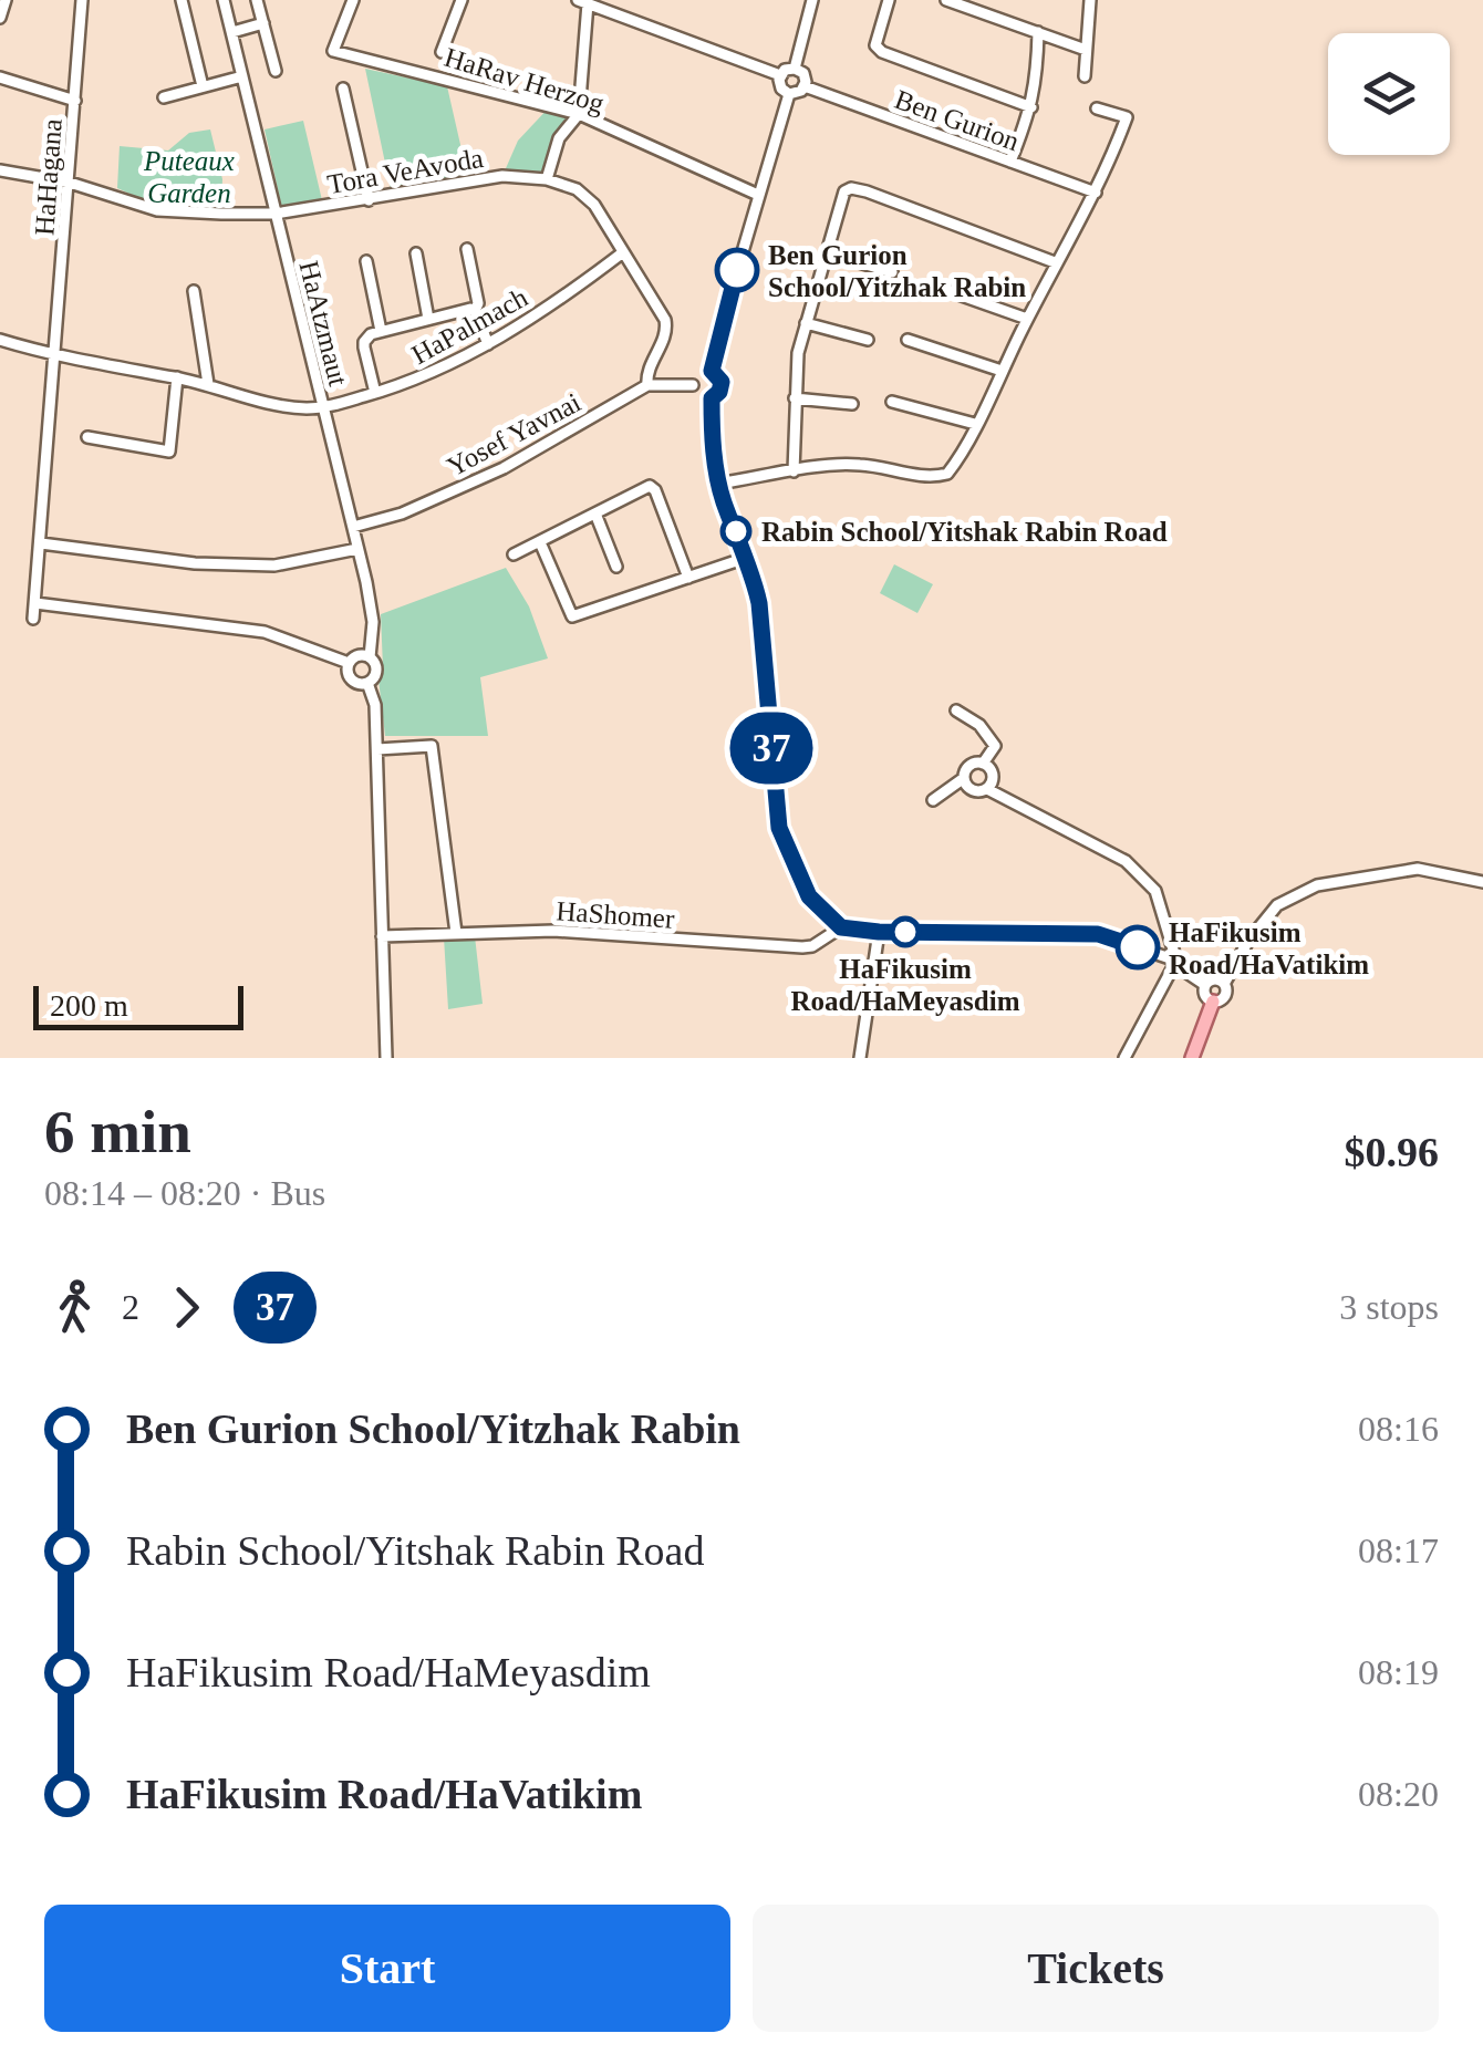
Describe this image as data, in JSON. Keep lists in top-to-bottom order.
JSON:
{
  "streets": {
    "street": [
      "HaRav Herzog",
      "Ben Gurion",
      "Tora VeAvoda",
      "HaHagana",
      "HaAtzmaut",
      "HaPalmach",
      "Yosef Yavnai",
      "HaShomer"
    ]
  },
  "crossings": [
    ["Tora VeAvoda", "HaHagana"],
    ["Tora VeAvoda", "HaAtzmaut"],
    ["Tora VeAvoda", "HaPalmach"],
    ["Tora VeAvoda", "Yosef Yavnai"],
    ["HaHagana", "HaPalmach"],
    ["HaAtzmaut", "HaPalmach"],
    ["HaAtzmaut", "Yosef Yavnai"]
  ],
  "parks": ["Puteaux Garden"],
  "places": [
    "Ben Gurion School/Yitzhak Rabin",
    "Rabin School/Yitshak Rabin Road",
    "HaFikusim Road/HaMeyasdim",
    "HaFikusim Road/HaVatikim"
  ],
  "lines": ["bus line 37"],
  "scale_bar": "200 m",
  "page": {
    "on_map": "37",
    "scale": "200 m",
    "heading": ["6 min", "08:14 – 08:20 · Bus", "$0.96"],
    "legs": ["2", "37", "3 stops"],
    "list": [
      {
        "name": "Ben Gurion School/Yitzhak Rabin",
        "value": "08:16"
      },
      {
        "name": "Rabin School/Yitshak Rabin Road",
        "value": "08:17"
      },
      {
        "name": "HaFikusim Road/HaMeyasdim",
        "value": "08:19"
      },
      {
        "name": "HaFikusim Road/HaVatikim",
        "value": "08:20"
      }
    ],
    "buttons": ["Start", "Tickets"]
  }
}
